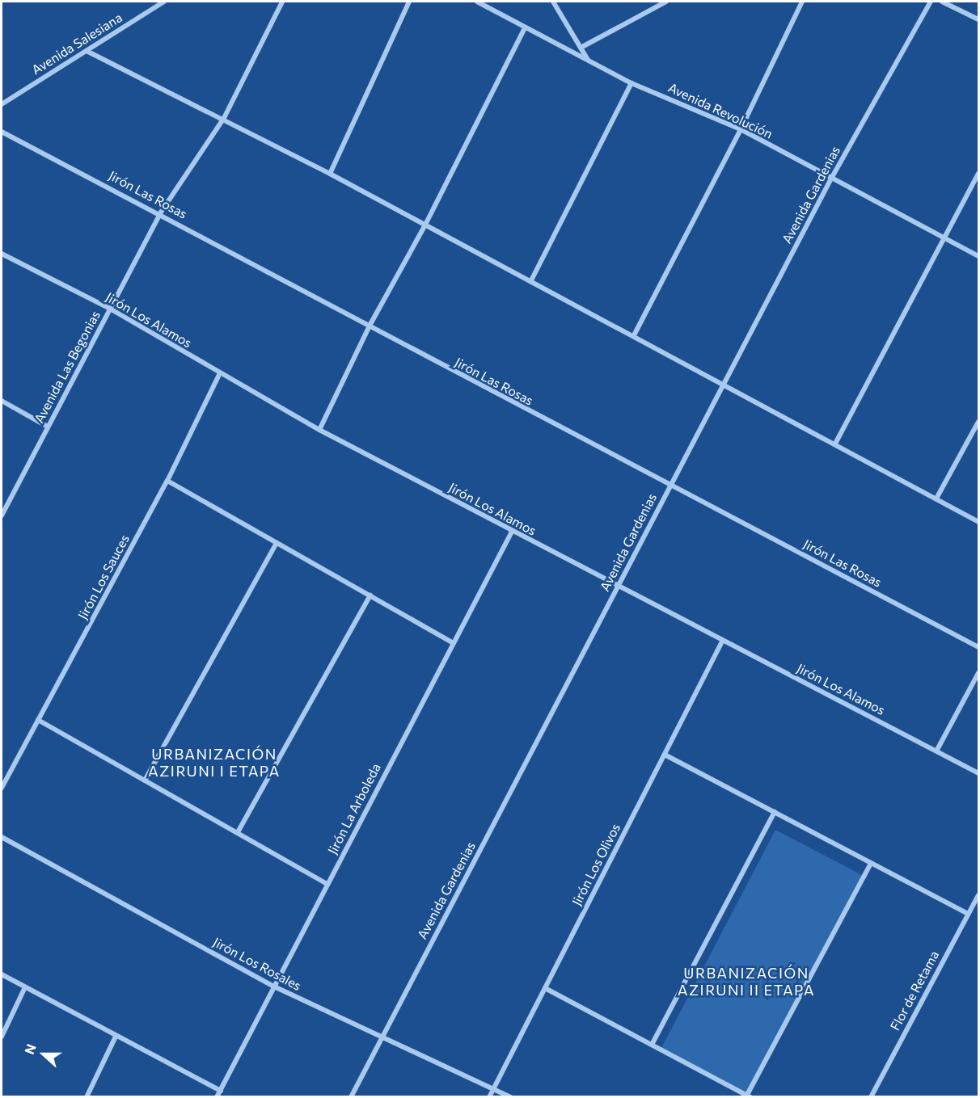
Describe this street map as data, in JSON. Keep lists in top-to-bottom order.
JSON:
{
  "streets": {
    "street": [
      "Avenida Salesiana",
      "Avenida Revolución",
      "Jirón Las Rosas",
      "Avenida Gardenias",
      "Jirón Los Alamos",
      "Avenida Las Begonias",
      "Jirón Los Sauces",
      "Jirón La Arboleda",
      "Jirón Los Olivos",
      "Jirón Los Rosales",
      "Flor de Retama"
    ]
  },
  "crossings": [
    ["Avenida Revolución", "Avenida Gardenias"],
    ["Jirón Las Rosas", "Avenida Gardenias"],
    ["Jirón Las Rosas", "Avenida Las Begonias"],
    ["Avenida Gardenias", "Jirón Los Alamos"],
    ["Avenida Gardenias", "Jirón Los Rosales"],
    ["Jirón Los Alamos", "Avenida Las Begonias"],
    ["Jirón Los Alamos", "Jirón Los Sauces"],
    ["Jirón Los Alamos", "Jirón La Arboleda"],
    ["Jirón Los Alamos", "Jirón Los Olivos"],
    ["Jirón La Arboleda", "Jirón Los Rosales"],
    ["Jirón Los Olivos", "Jirón Los Rosales"]
  ],
  "districts": ["URBANIZACIÓN AZIRUNI I ETAPA", "URBANIZACIÓN AZIRUNI II ETAPA"],
  "north": "left"
}
